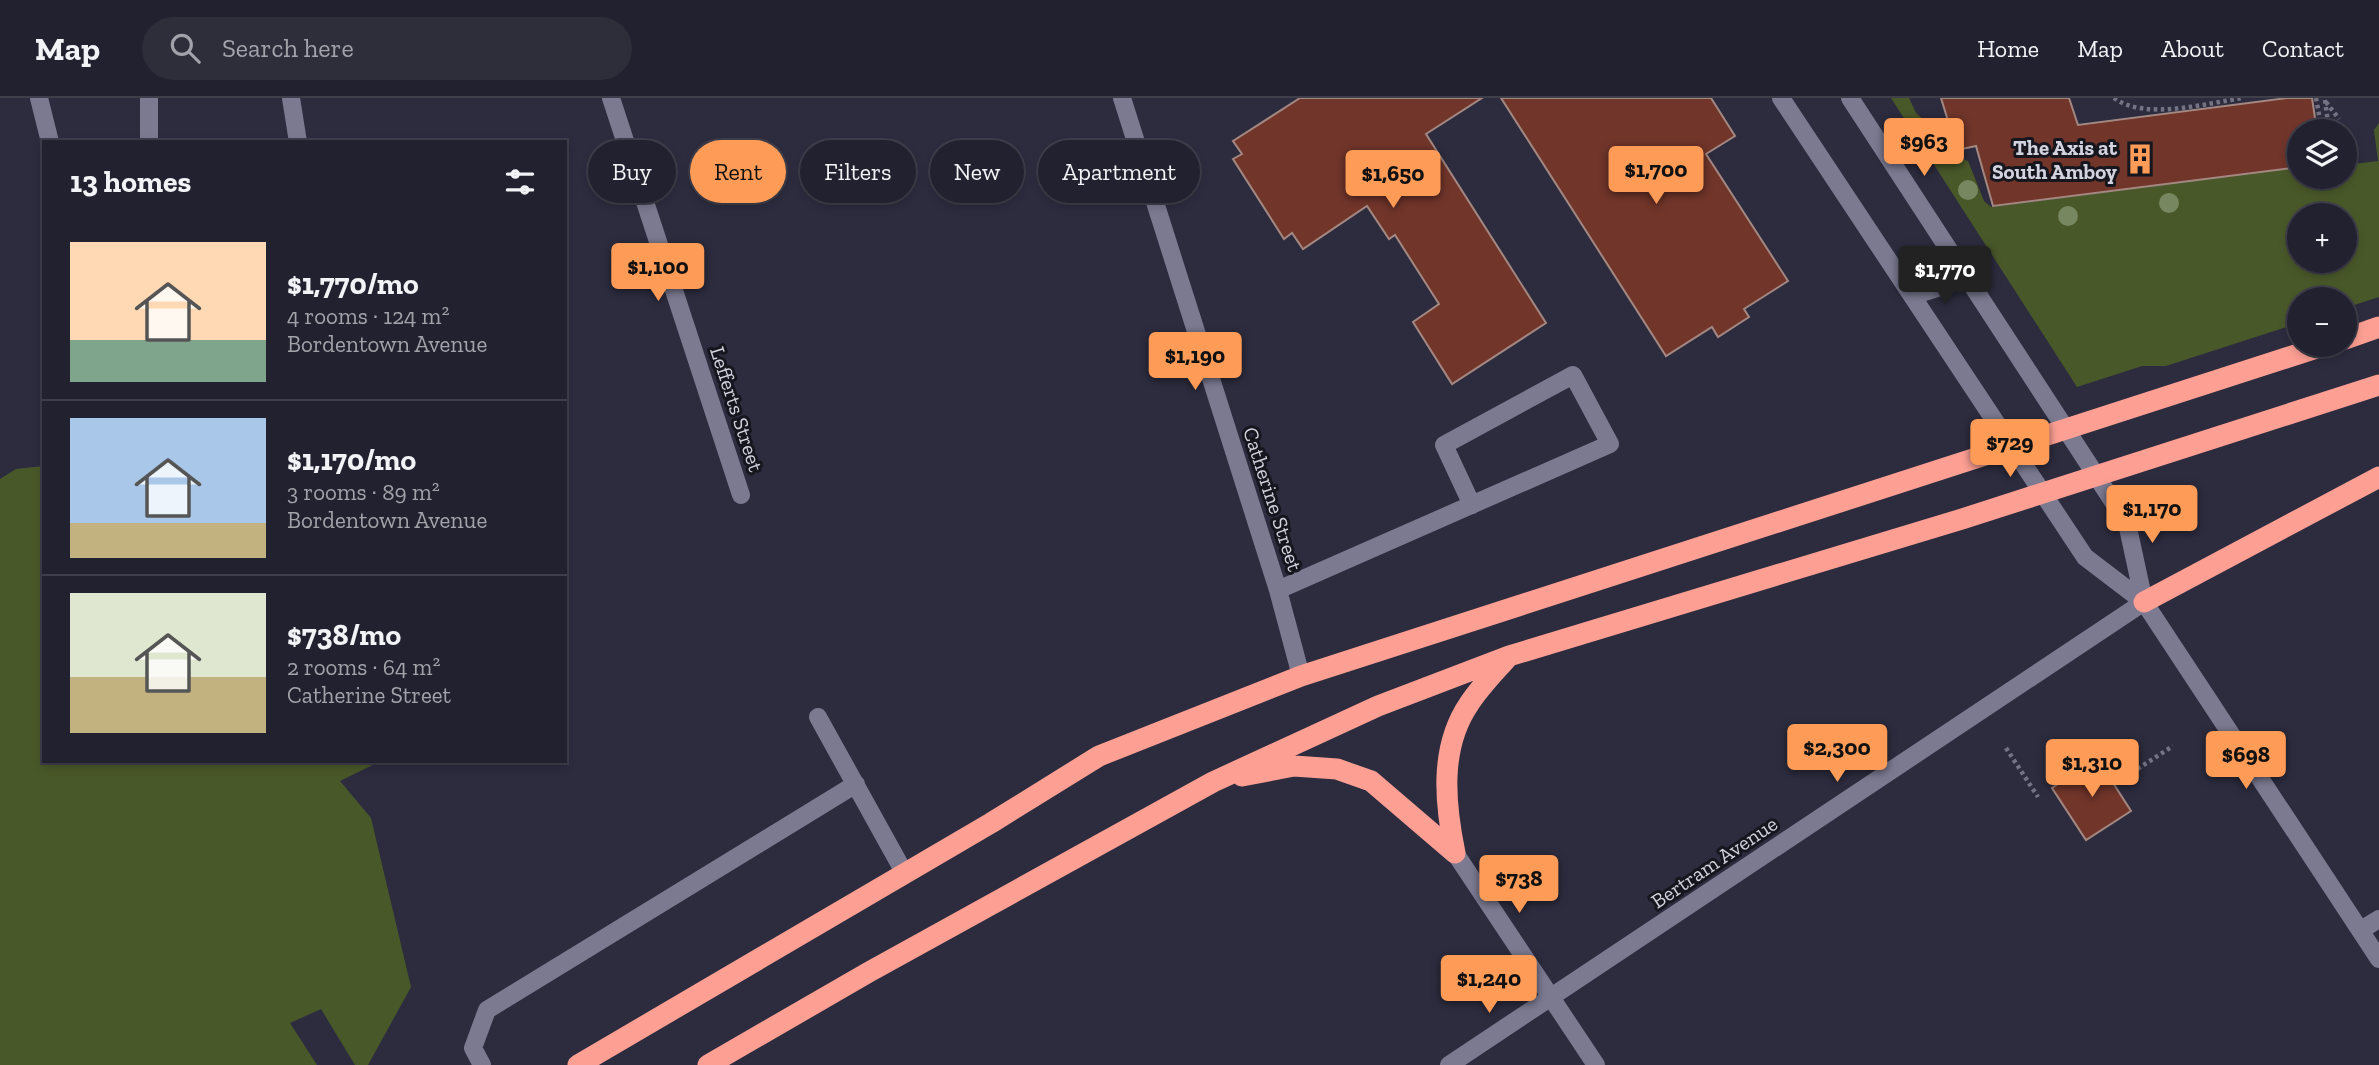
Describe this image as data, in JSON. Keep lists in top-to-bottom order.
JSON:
{
  "streets": {
    "street": ["Lefferts Street", "Catherine Street", "Bertram Avenue"]
  },
  "places": {
    "building": ["The Axis at South Amboy"]
  },
  "page": {
    "header": "Map",
    "search": "Search here",
    "nav": [
      "Home",
      "Map",
      "About",
      "Contact"
    ],
    "price": [
      "$963",
      "$1,700",
      "$1,650",
      "$1,100",
      "$1,770",
      "$1,190",
      "$729",
      "$1,170",
      "$2,300",
      "$698",
      "$1,310",
      "$738",
      "$1,240"
    ],
    "map_buttons": ["+", "−"],
    "chip": [
      "Buy",
      "Rent",
      "Filters",
      "New",
      "Apartment"
    ],
    "heading": "13 homes",
    "list": [
      {
        "name": "$1,770/mo",
        "note": "4 rooms · 124 m² · Bordentown Avenue"
      },
      {
        "name": "$1,170/mo",
        "note": "3 rooms · 89 m² · Bordentown Avenue"
      },
      {
        "name": "$738/mo",
        "note": "2 rooms · 64 m² · Catherine Street"
      }
    ]
  }
}
